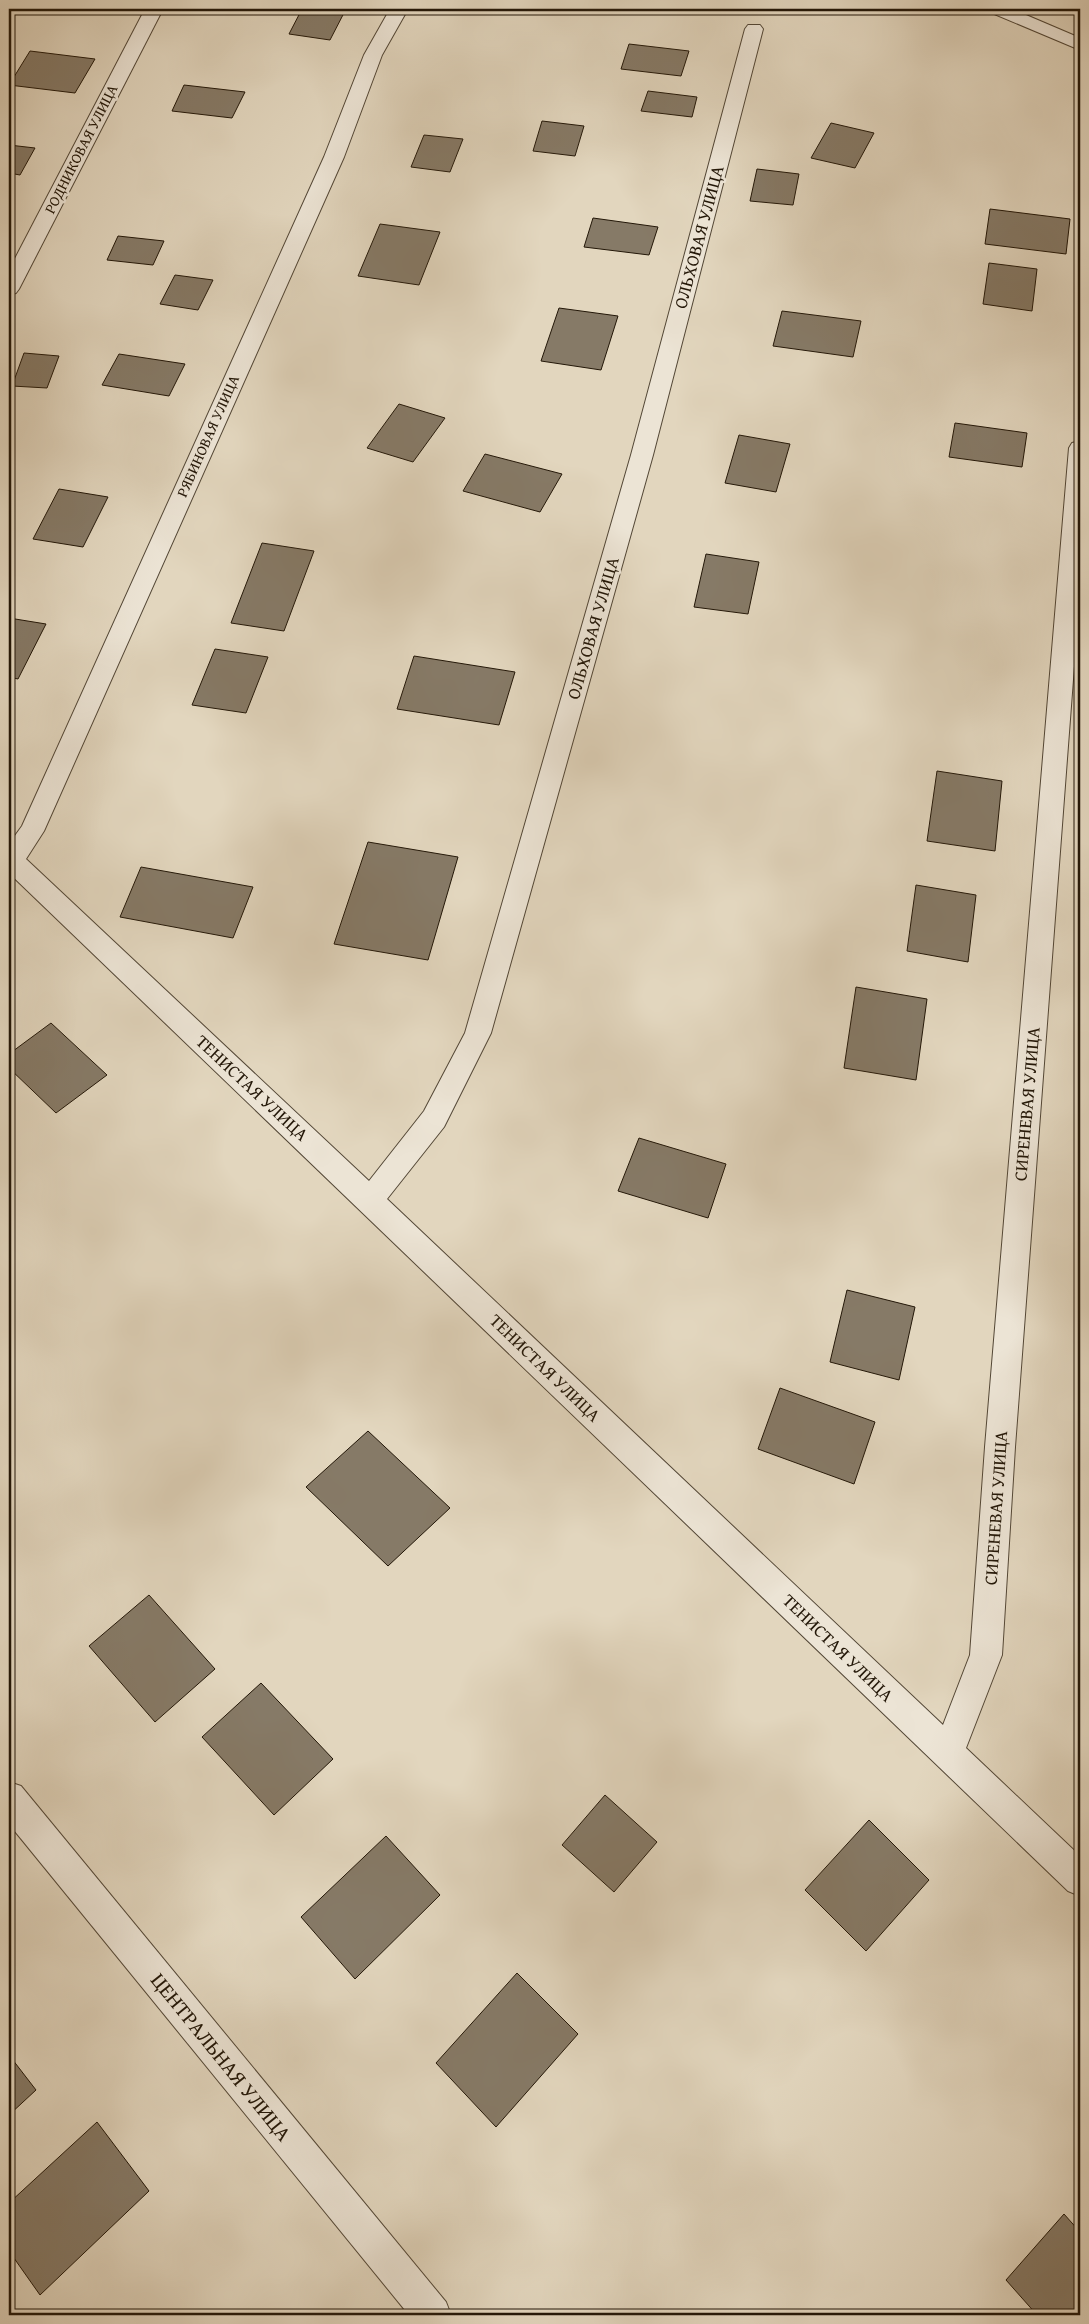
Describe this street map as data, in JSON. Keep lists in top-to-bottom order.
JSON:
{
  "streets": {
    "street": [
      "РОДНИКОВАЯ УЛИЦА",
      "ОЛЬХОВАЯ УЛИЦА",
      "РЯБИНОВАЯ УЛИЦА",
      "ТЕНИСТАЯ УЛИЦА",
      "СИРЕНЕВАЯ УЛИЦА",
      "ЦЕНТРАЛЬНАЯ УЛИЦА"
    ]
  },
  "crossings": [
    ["ОЛЬХОВАЯ УЛИЦА", "ТЕНИСТАЯ УЛИЦА"],
    ["РЯБИНОВАЯ УЛИЦА", "ТЕНИСТАЯ УЛИЦА"],
    ["ТЕНИСТАЯ УЛИЦА", "СИРЕНЕВАЯ УЛИЦА"]
  ]
}
